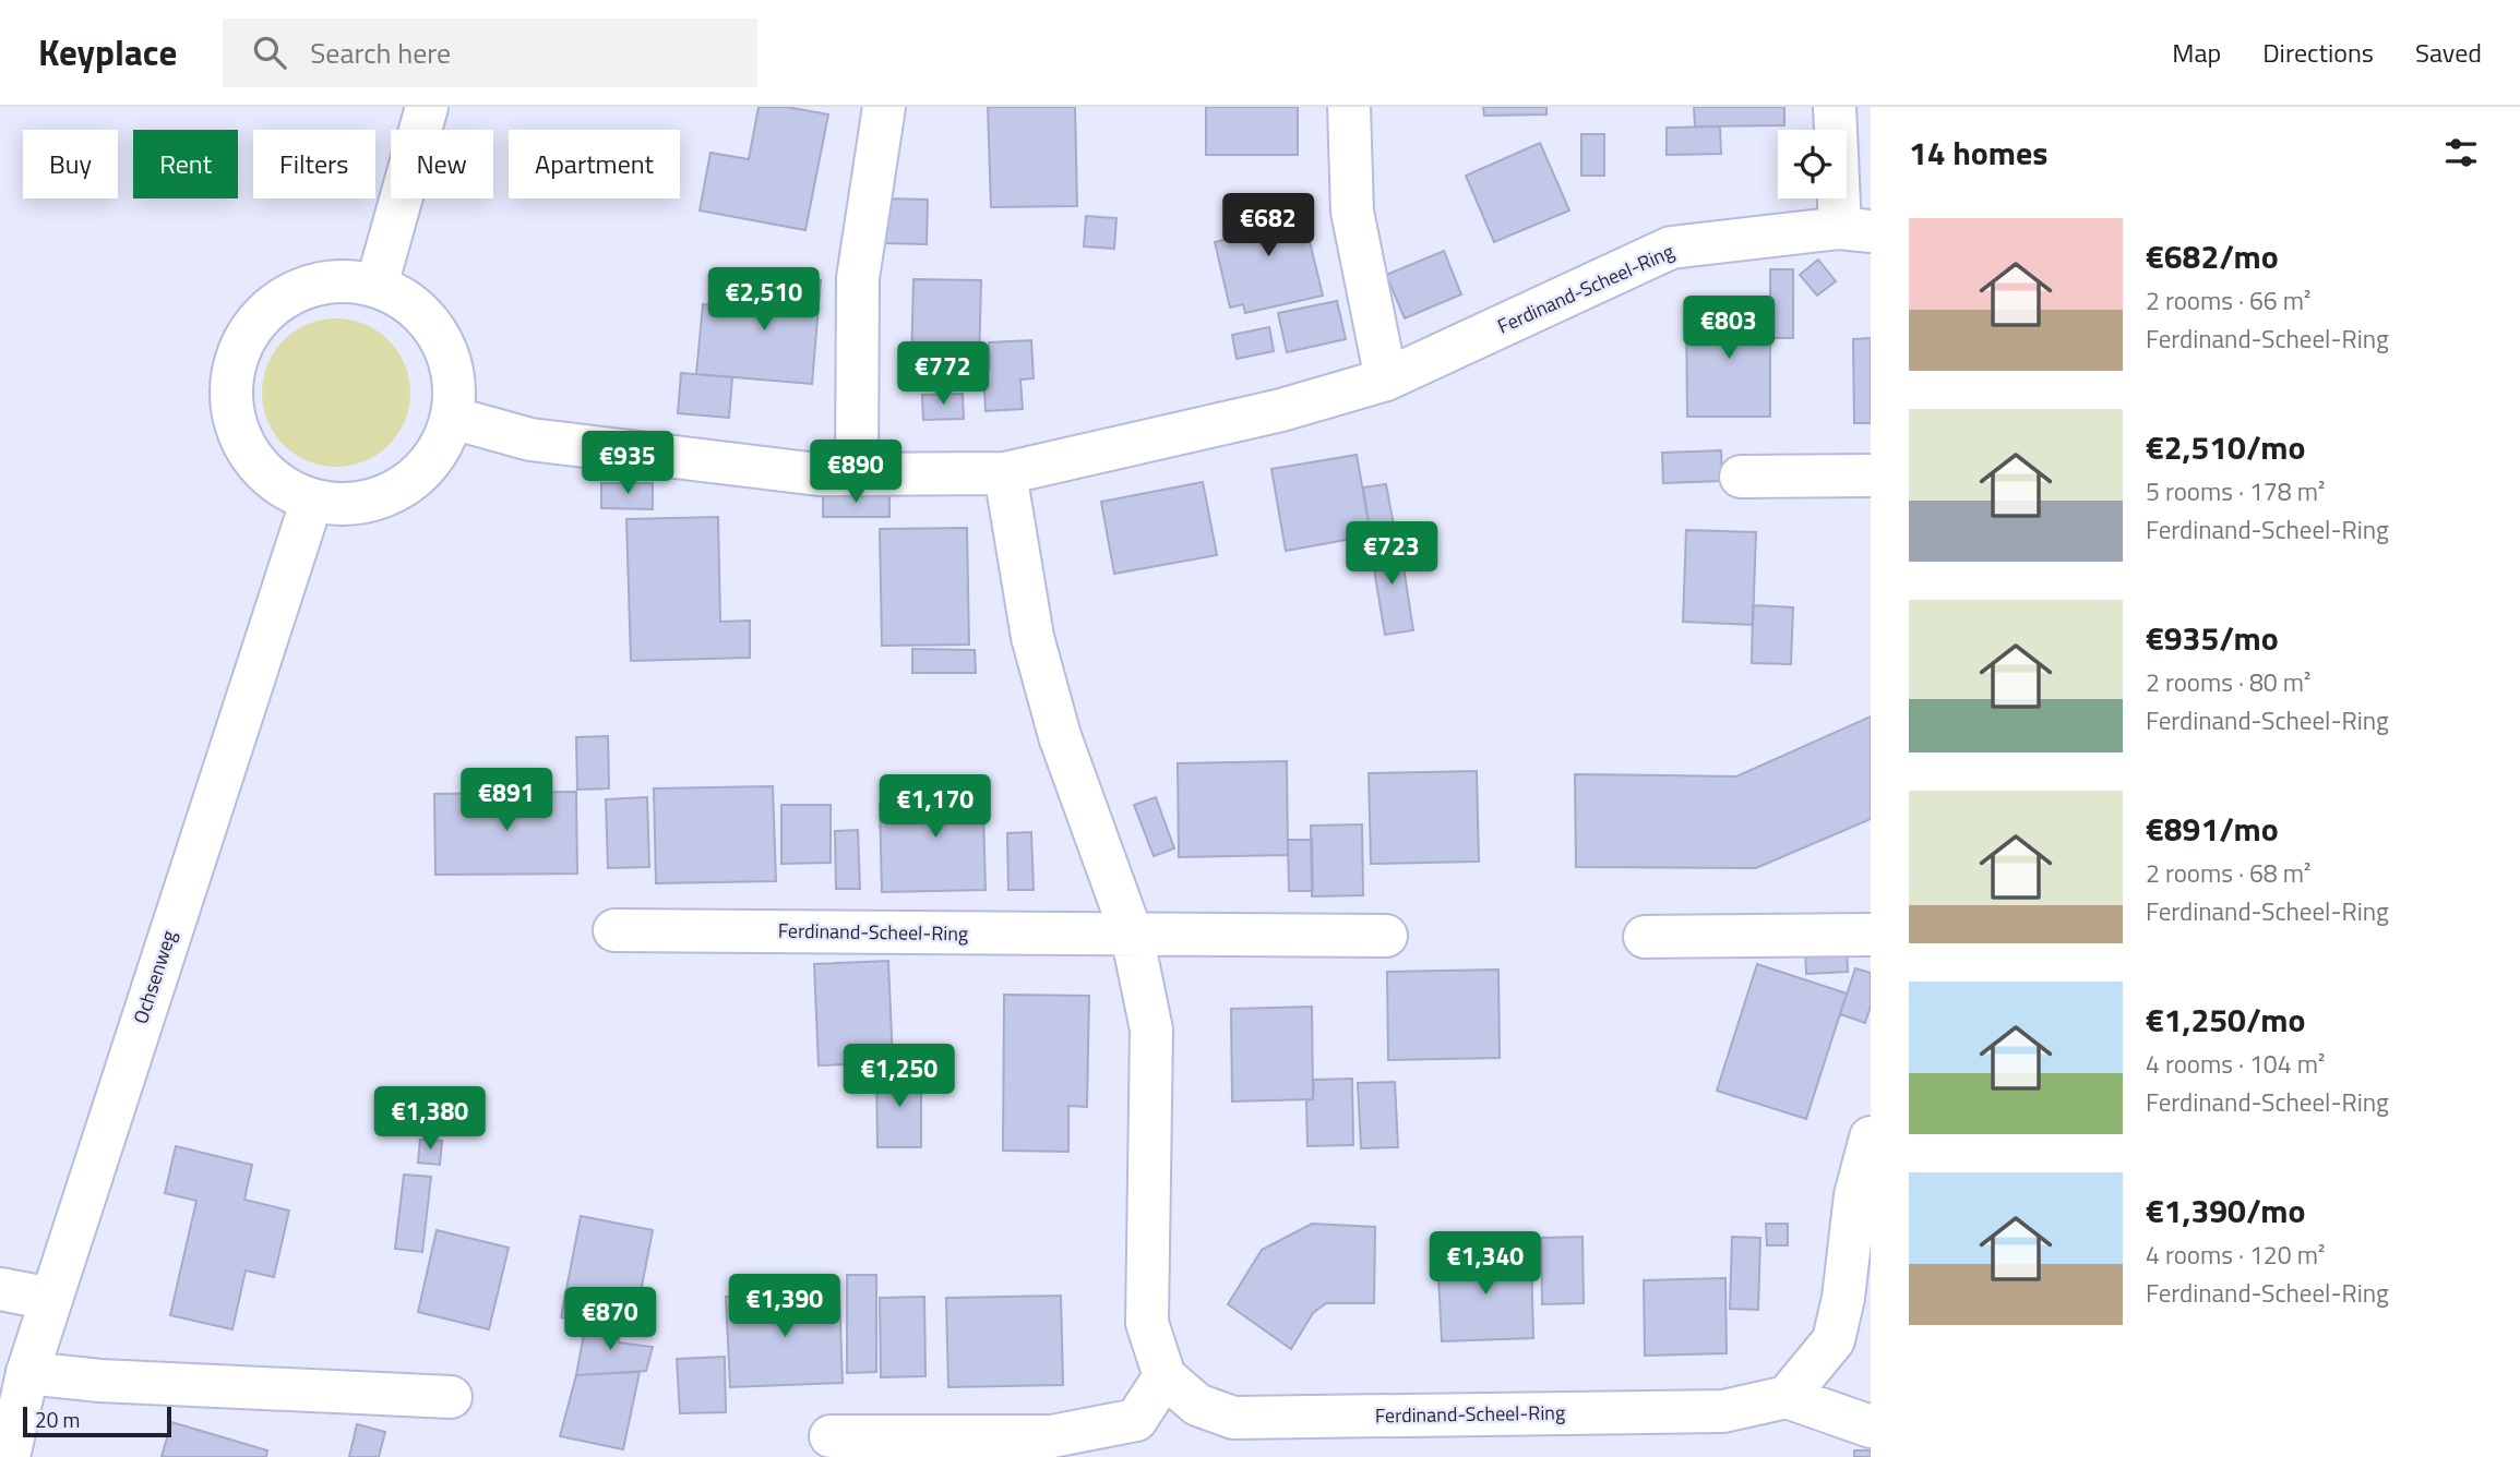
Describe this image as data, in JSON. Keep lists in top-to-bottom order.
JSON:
{
  "streets": {
    "street": ["Ferdinand-Scheel-Ring", "Ochsenweg"]
  },
  "crossings": [
    ["Ferdinand-Scheel-Ring", "Ochsenweg"]
  ],
  "scale_bar": "20 m",
  "page": {
    "header": "Keyplace",
    "search": "Search here",
    "nav": ["Map", "Directions", "Saved"],
    "heading": "14 homes",
    "chip": [
      "Buy",
      "Rent",
      "Filters",
      "New",
      "Apartment"
    ],
    "price": [
      "€682",
      "€2,510",
      "€803",
      "€772",
      "€935",
      "€890",
      "€723",
      "€891",
      "€1,170",
      "€1,250",
      "€1,380",
      "€1,340",
      "€1,390",
      "€870"
    ],
    "list": [
      {
        "name": "€682/mo",
        "note": "2 rooms · 66 m² · Ferdinand-Scheel-Ring"
      },
      {
        "name": "€2,510/mo",
        "note": "5 rooms · 178 m² · Ferdinand-Scheel-Ring"
      },
      {
        "name": "€935/mo",
        "note": "2 rooms · 80 m² · Ferdinand-Scheel-Ring"
      },
      {
        "name": "€891/mo",
        "note": "2 rooms · 68 m² · Ferdinand-Scheel-Ring"
      },
      {
        "name": "€1,250/mo",
        "note": "4 rooms · 104 m² · Ferdinand-Scheel-Ring"
      },
      {
        "name": "€1,390/mo",
        "note": "4 rooms · 120 m² · Ferdinand-Scheel-Ring"
      }
    ],
    "scale": "20 m"
  }
}
